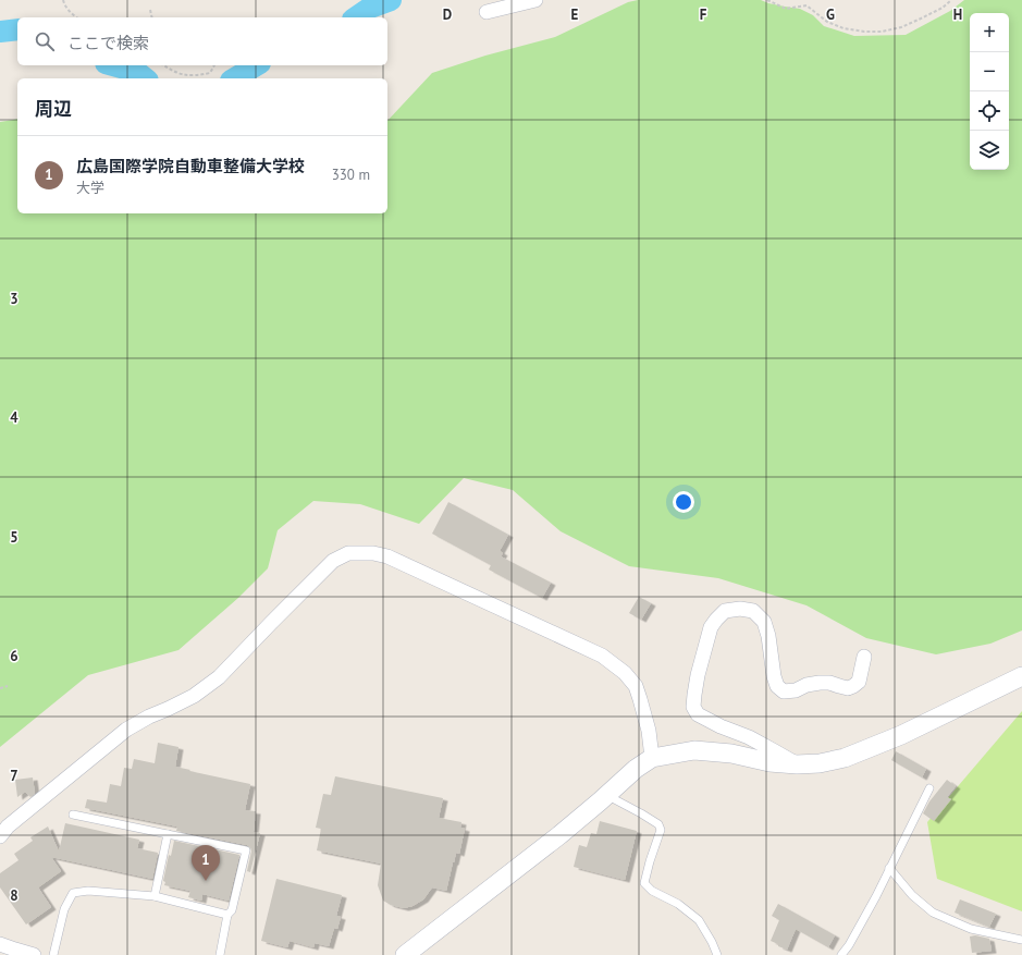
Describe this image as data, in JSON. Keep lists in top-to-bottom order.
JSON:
{
  "page": {
    "map_buttons": ["+", "−"],
    "search": "ここで検索",
    "heading": "周辺",
    "list": [
      {
        "mark": "1",
        "name": "広島国際学院自動車整備大学校",
        "note": "大学",
        "value": "330 m"
      }
    ],
    "pins": "1"
  },
  "grid": {
    "columns": [
      "D",
      "E",
      "F",
      "G",
      "H"
    ],
    "rows": [
      "3",
      "4",
      "5",
      "6",
      "7",
      "8"
    ]
  }
}
